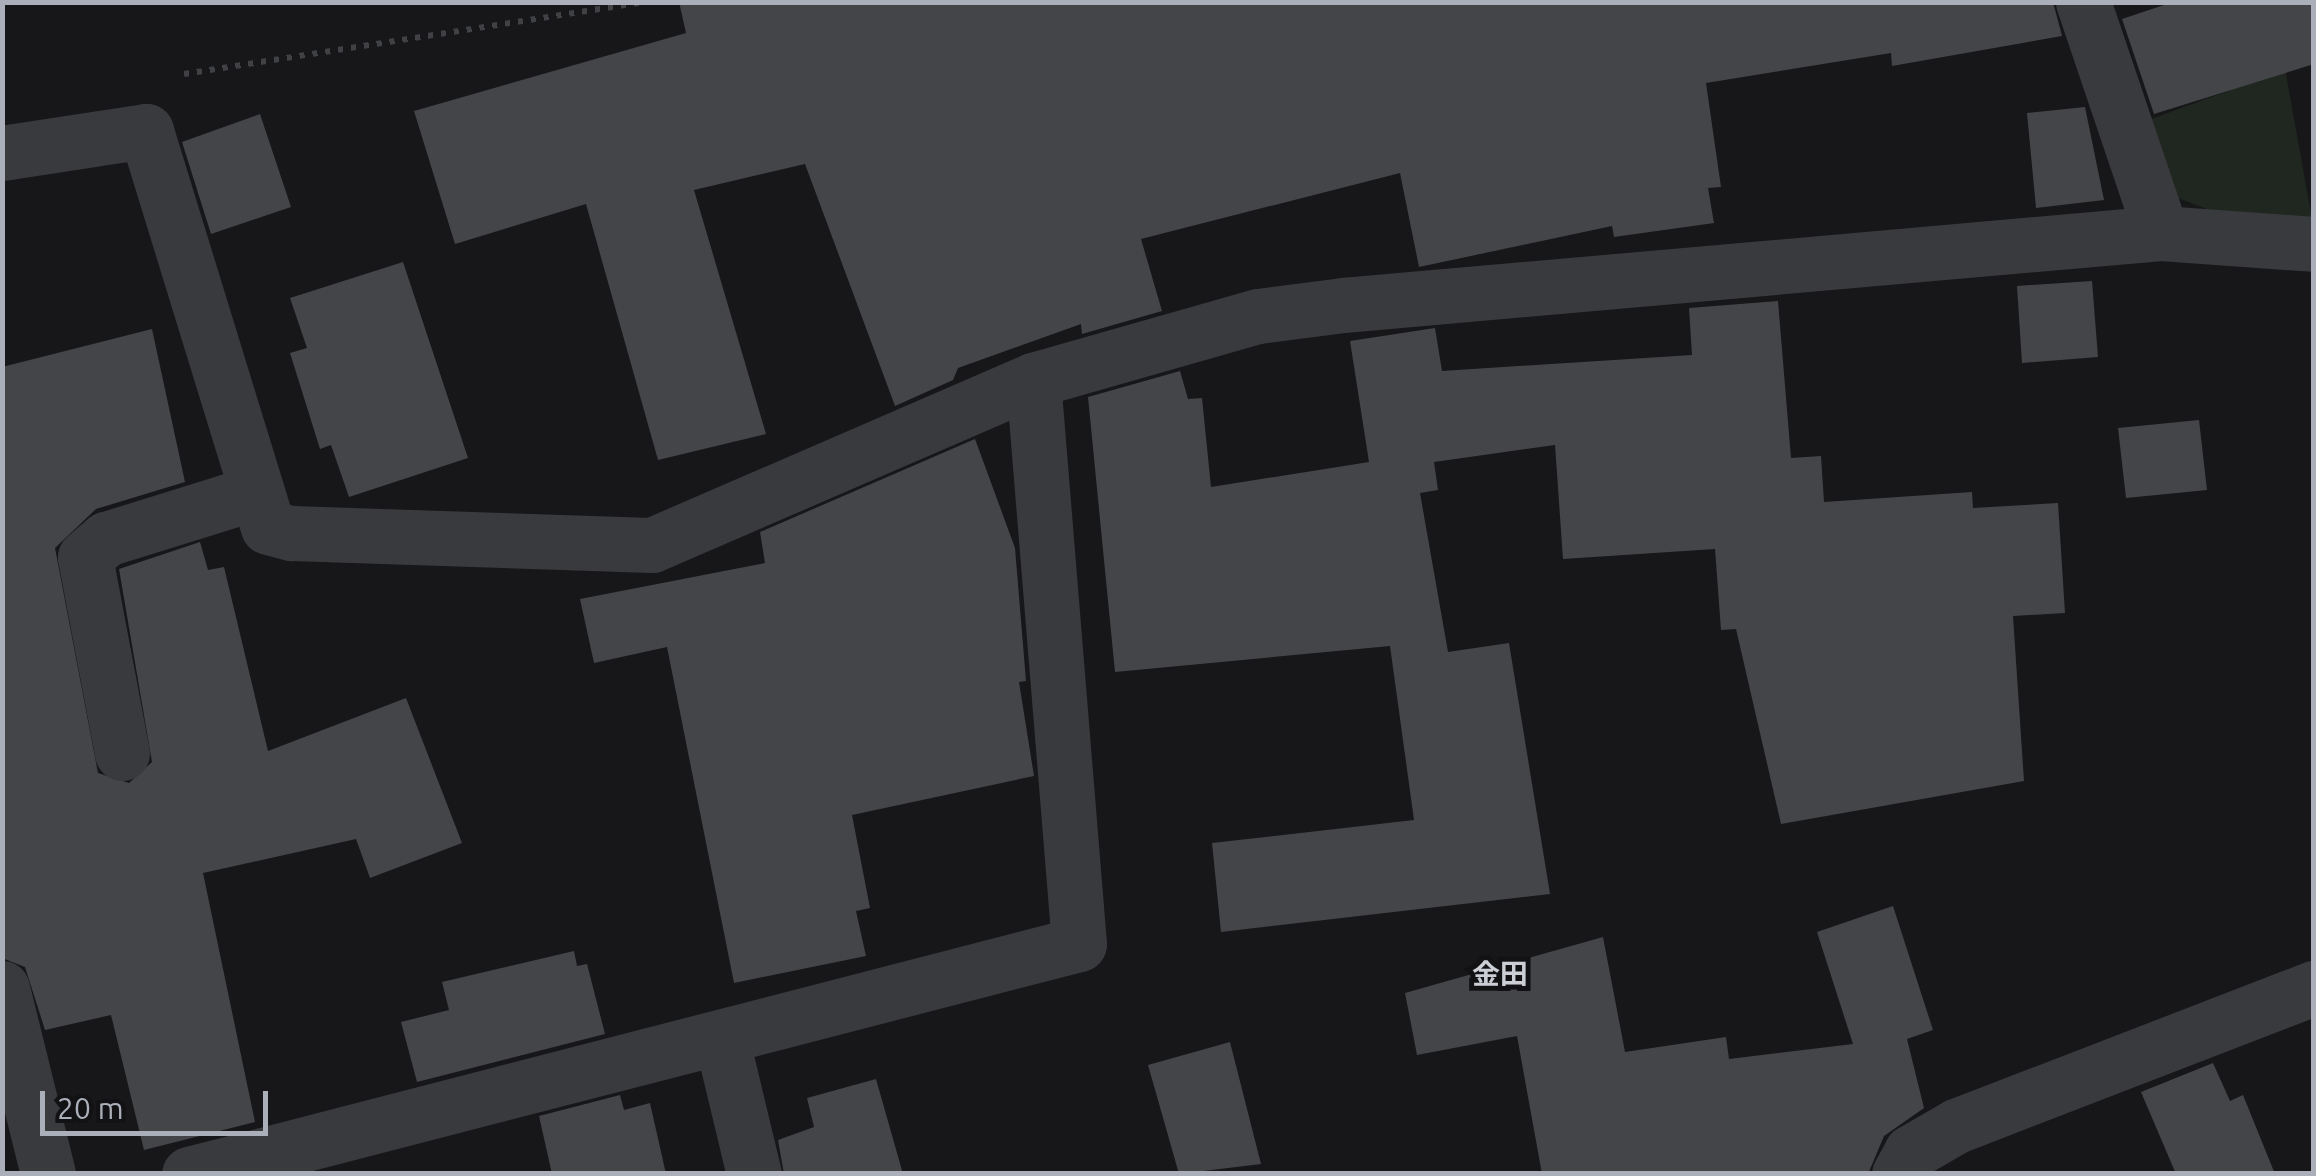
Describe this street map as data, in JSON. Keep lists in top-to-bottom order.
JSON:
{
  "districts": ["金田"],
  "scale_bar": "20 m"
}
